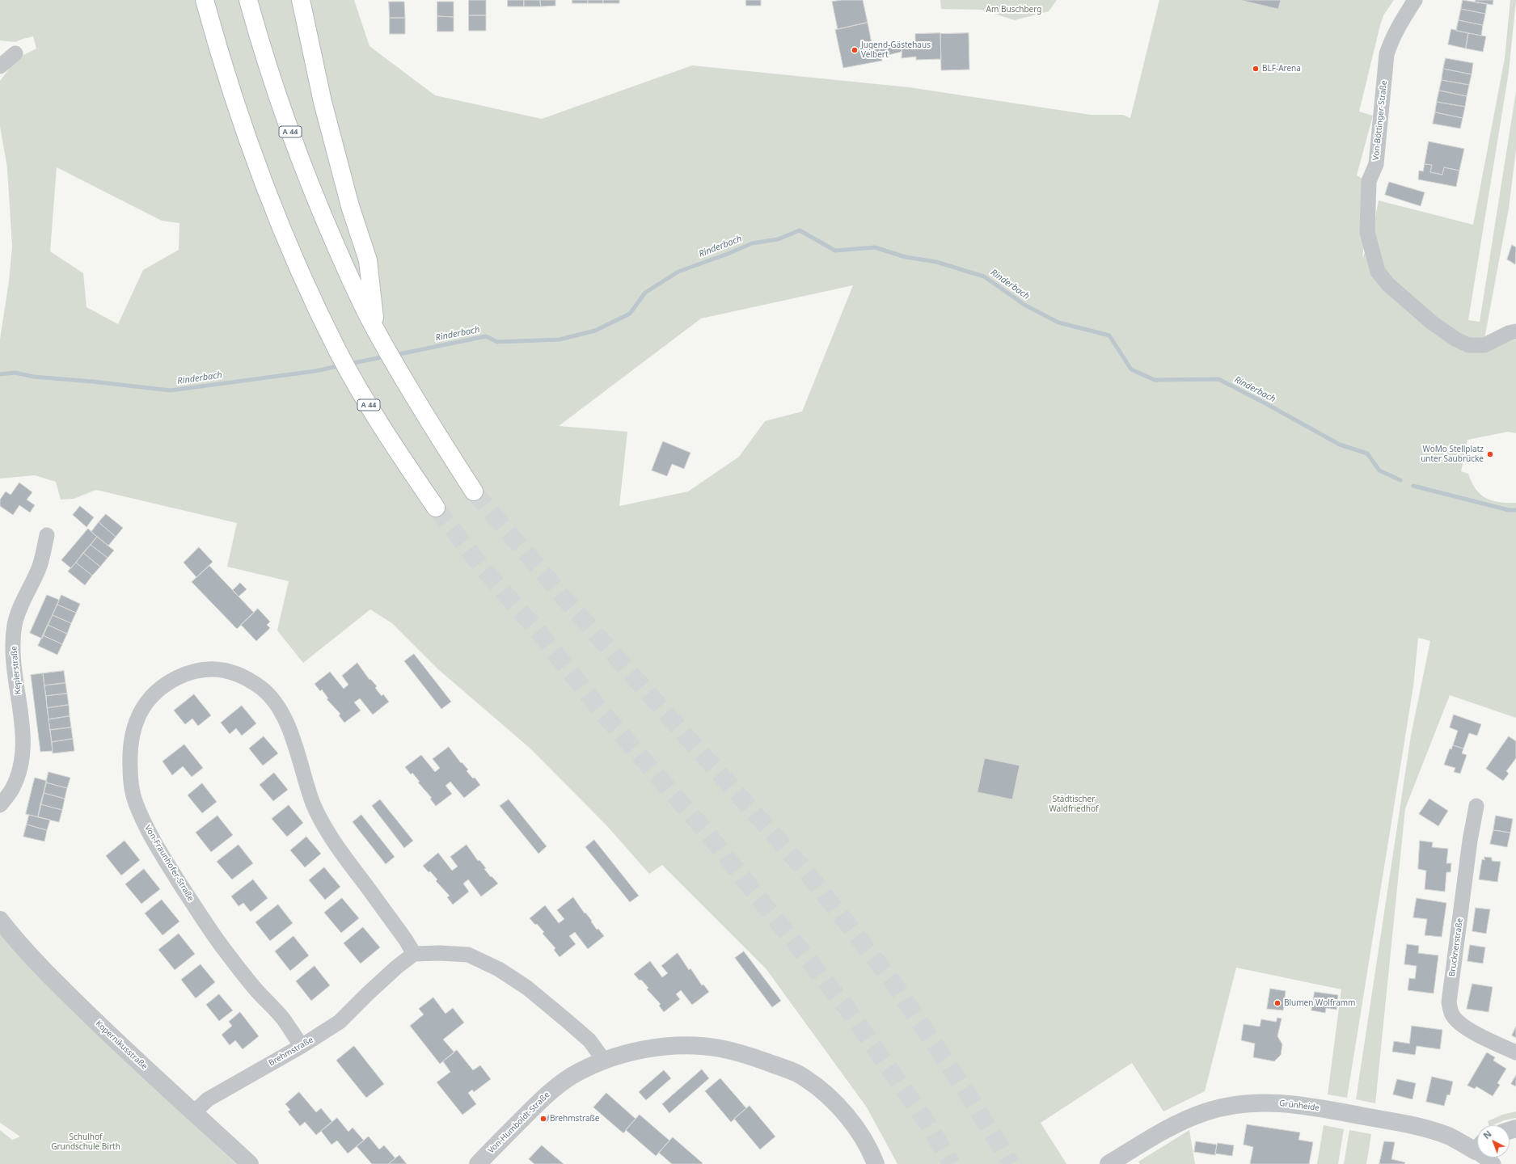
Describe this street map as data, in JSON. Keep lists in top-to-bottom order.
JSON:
{
  "streets": {
    "highway": ["A 44"],
    "street": [
      "Von-Böttinger-Straße",
      "Keplerstraße",
      "Von-Fraunhofer-Straße",
      "Brucknerstraße",
      "Kopernikusstraße",
      "Brehmstraße",
      "Grünheide",
      "Von-Humboldt-Straße"
    ]
  },
  "crossings": [
    ["Von-Fraunhofer-Straße", "Brehmstraße"],
    ["Kopernikusstraße", "Brehmstraße"]
  ],
  "water": ["Rinderbach"],
  "parks": ["Am Buschberg", "Städtischer Waldfriedhof", "Schulhof Grundschule Birth"],
  "places": [
    "Jugend-Gästehaus Velbert",
    "BLF-Arena",
    "WoMo Stellplatz unter Saubrücke",
    "Blumen Wolframm",
    "Brehmstraße"
  ],
  "north": "top left"
}
